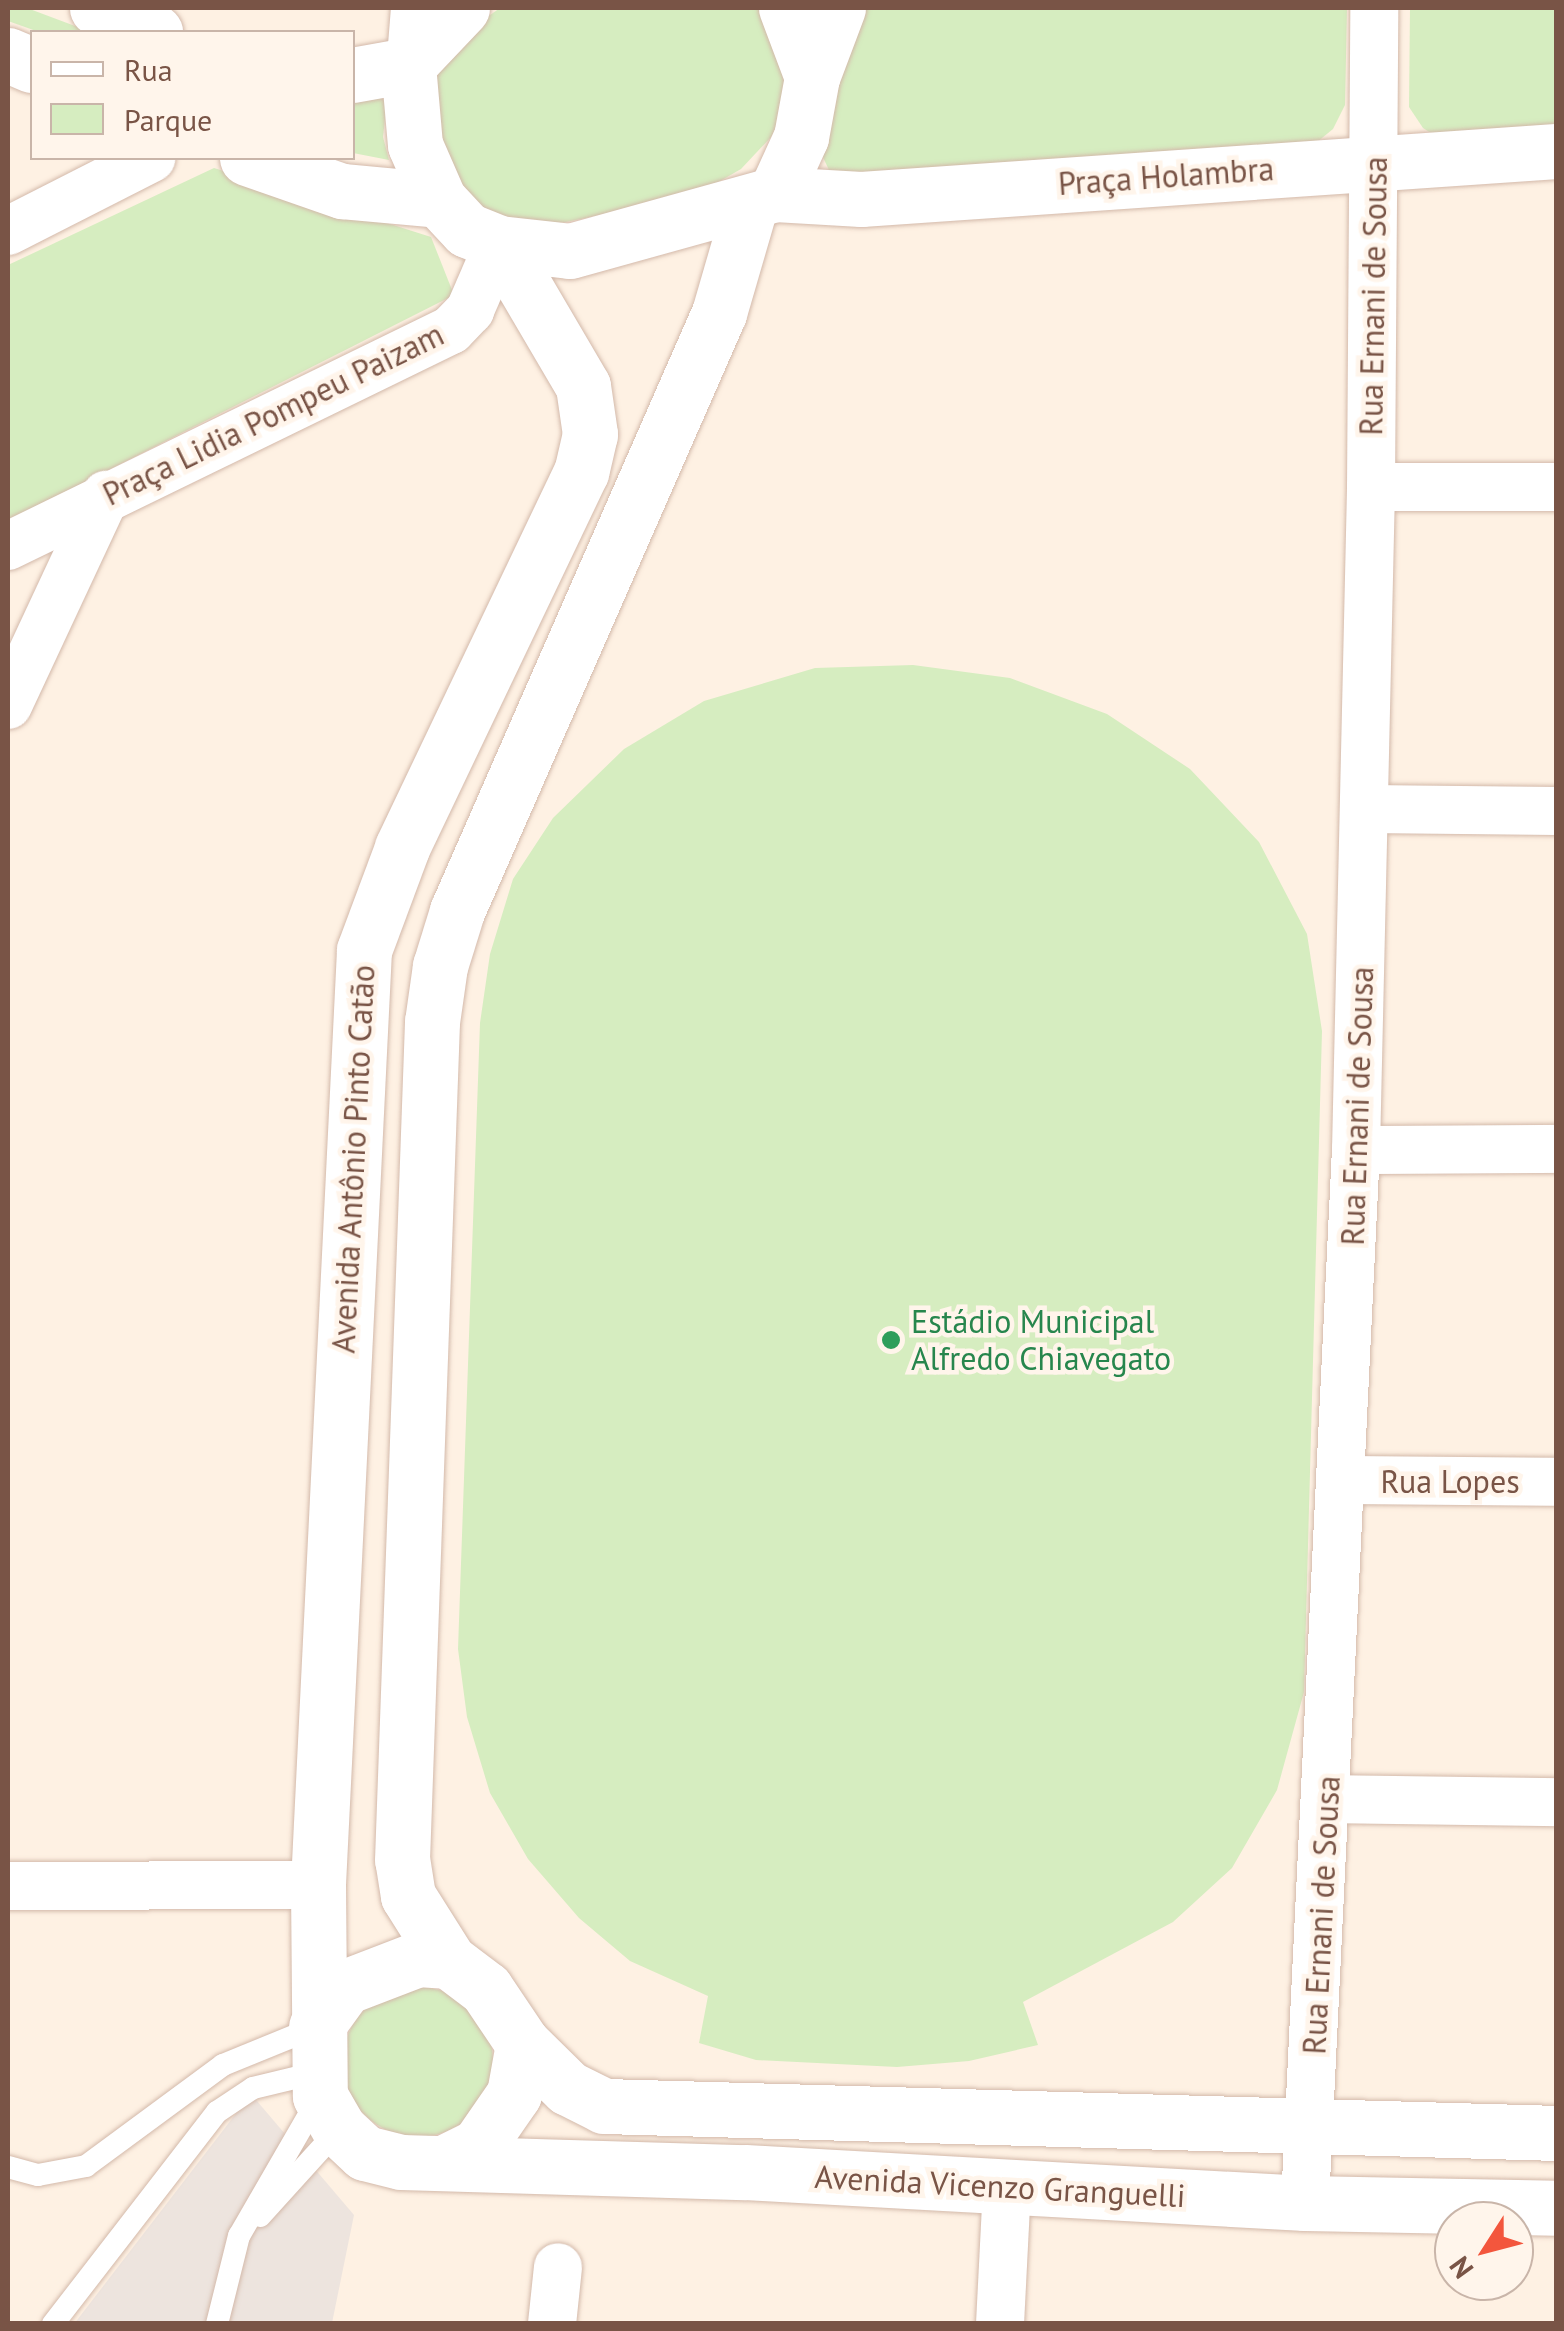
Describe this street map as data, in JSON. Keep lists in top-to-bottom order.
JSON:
{
  "streets": {
    "main road": ["Praça Holambra", "Avenida Antônio Pinto Catão", "Avenida Vicenzo Granguelli"],
    "street": ["Rua Ernani de Sousa", "Praça Lidia Pompeu Paizam", "Rua Lopes"]
  },
  "crossings": [
    ["Praça Holambra", "Rua Ernani de Sousa"],
    ["Praça Holambra", "Praça Lidia Pompeu Paizam"],
    ["Praça Holambra", "Avenida Antônio Pinto Catão"],
    ["Rua Ernani de Sousa", "Rua Lopes"],
    ["Rua Ernani de Sousa", "Avenida Vicenzo Granguelli"],
    ["Praça Lidia Pompeu Paizam", "Avenida Antônio Pinto Catão"],
    ["Avenida Antônio Pinto Catão", "Avenida Vicenzo Granguelli"]
  ],
  "places": ["Estádio Municipal Alfredo Chiavegato"],
  "legend": ["Rua", "Parque"],
  "north": "bottom left"
}
